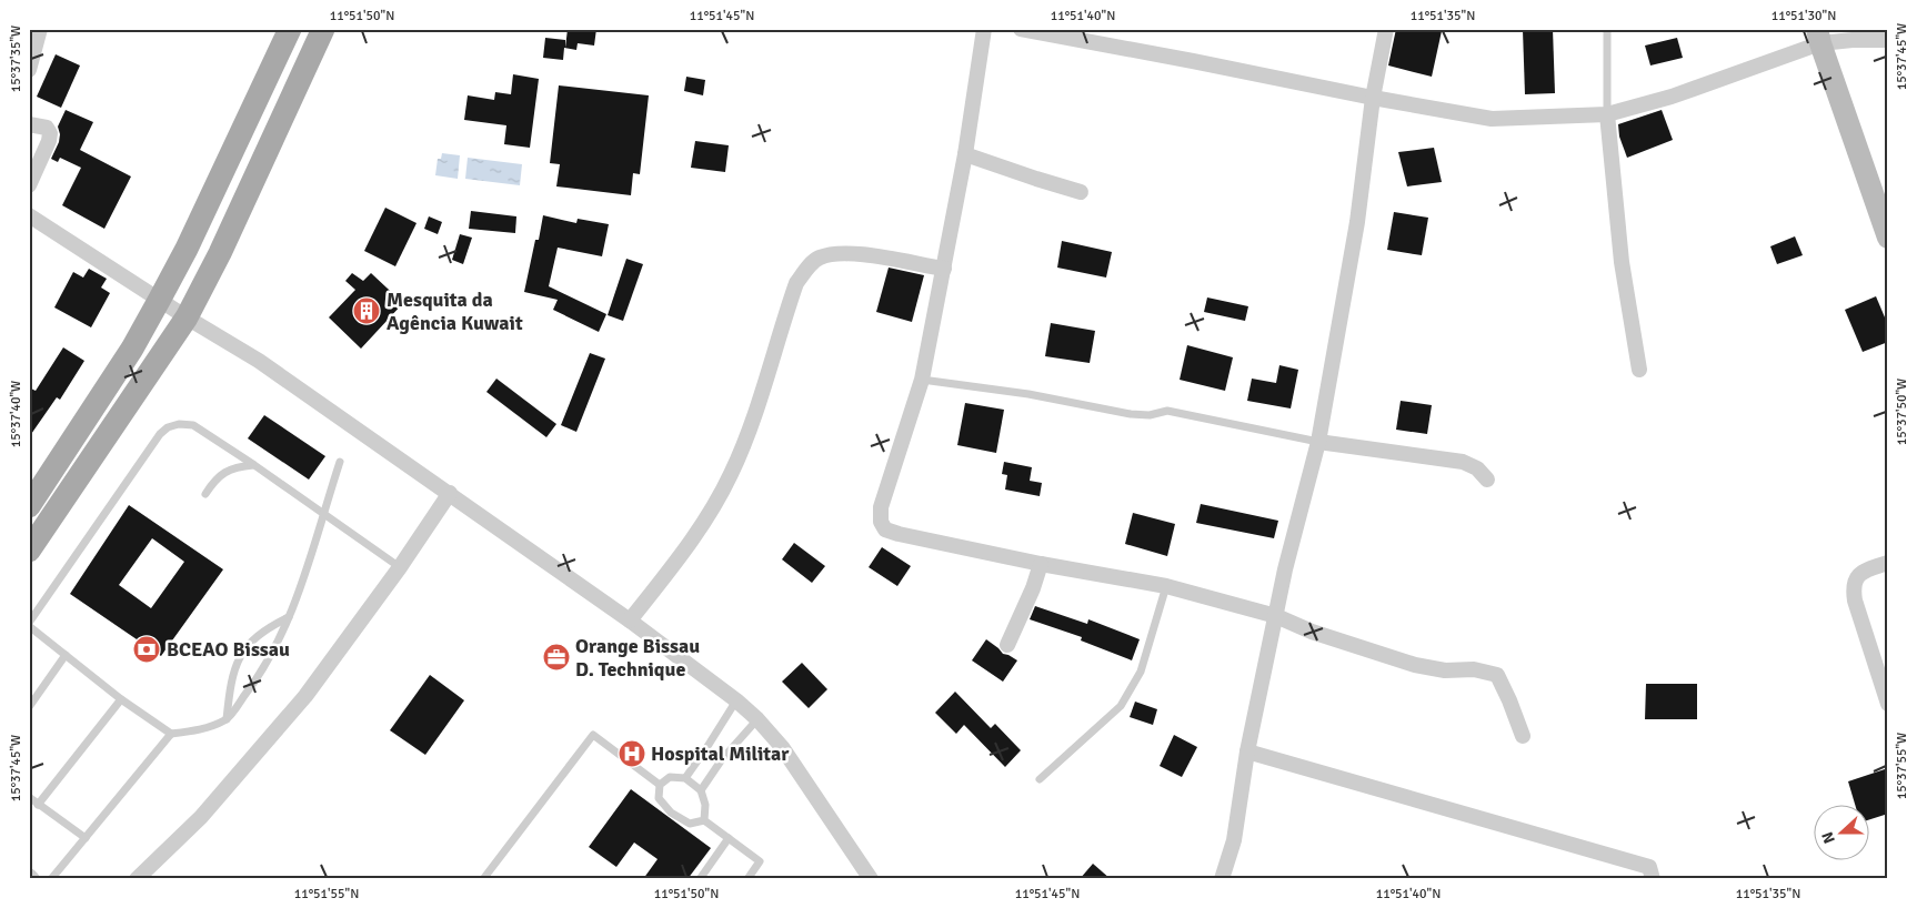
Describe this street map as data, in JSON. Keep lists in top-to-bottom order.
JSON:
{
  "places": {
    "building": ["Mesquita da Agência Kuwait"],
    "bank": ["BCEAO Bissau"],
    "office": ["Orange Bissau D. Technique"],
    "hospital": ["Hospital Militar"]
  },
  "north": "left",
  "coordinates": [
    "11°51'50\"N",
    "11°51'45\"N",
    "11°51'40\"N",
    "11°51'35\"N",
    "11°51'30\"N",
    "15°37'45\"W",
    "15°37'35\"W",
    "15°37'50\"W",
    "15°37'40\"W",
    "15°37'55\"W",
    "11°51'55\"N"
  ]
}
